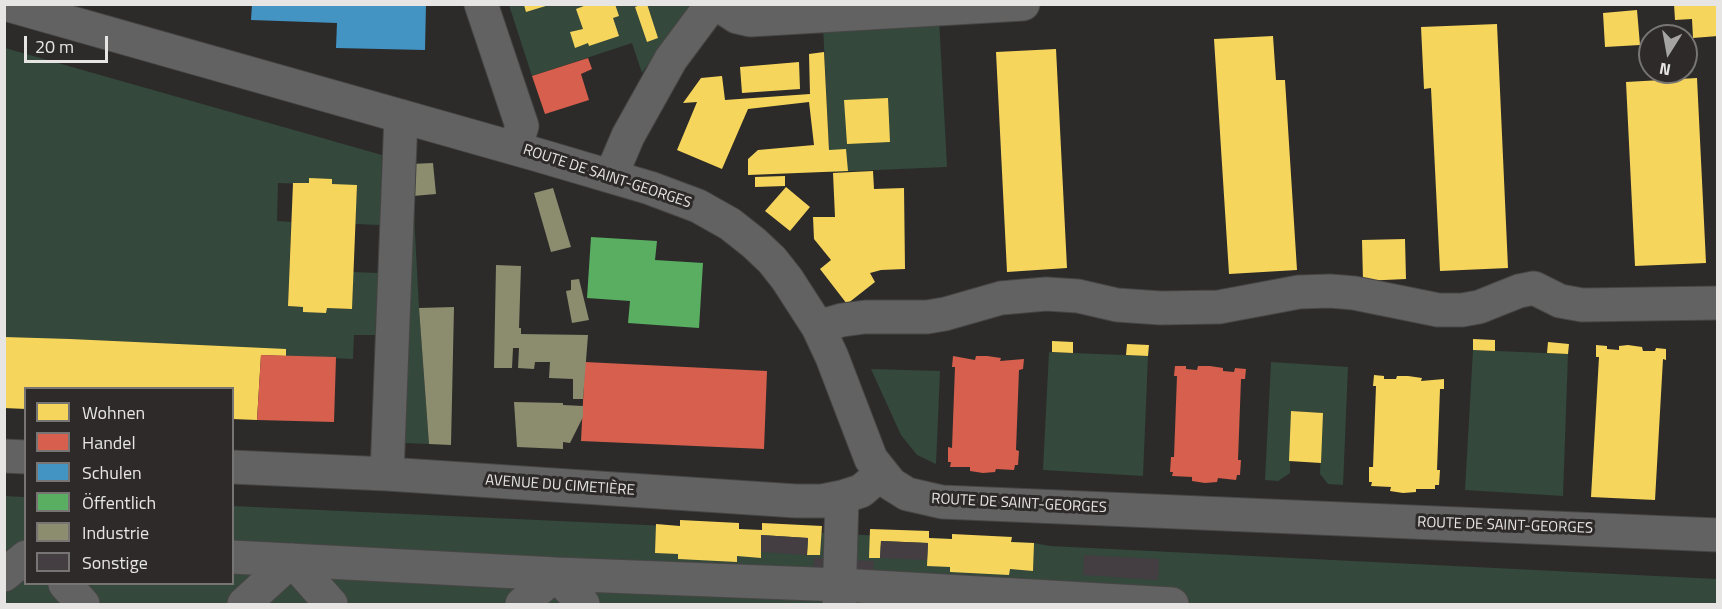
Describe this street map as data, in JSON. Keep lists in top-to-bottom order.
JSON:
{
  "streets": {
    "street": ["ROUTE DE SAINT-GEORGES", "AVENUE DU CIMETIÈRE"]
  },
  "crossings": [
    ["ROUTE DE SAINT-GEORGES", "AVENUE DU CIMETIÈRE"]
  ],
  "legend": [
    "Wohnen",
    "Handel",
    "Schulen",
    "Öffentlich",
    "Industrie",
    "Sonstige"
  ],
  "scale_bar": "20 m",
  "north": "bottom"
}
